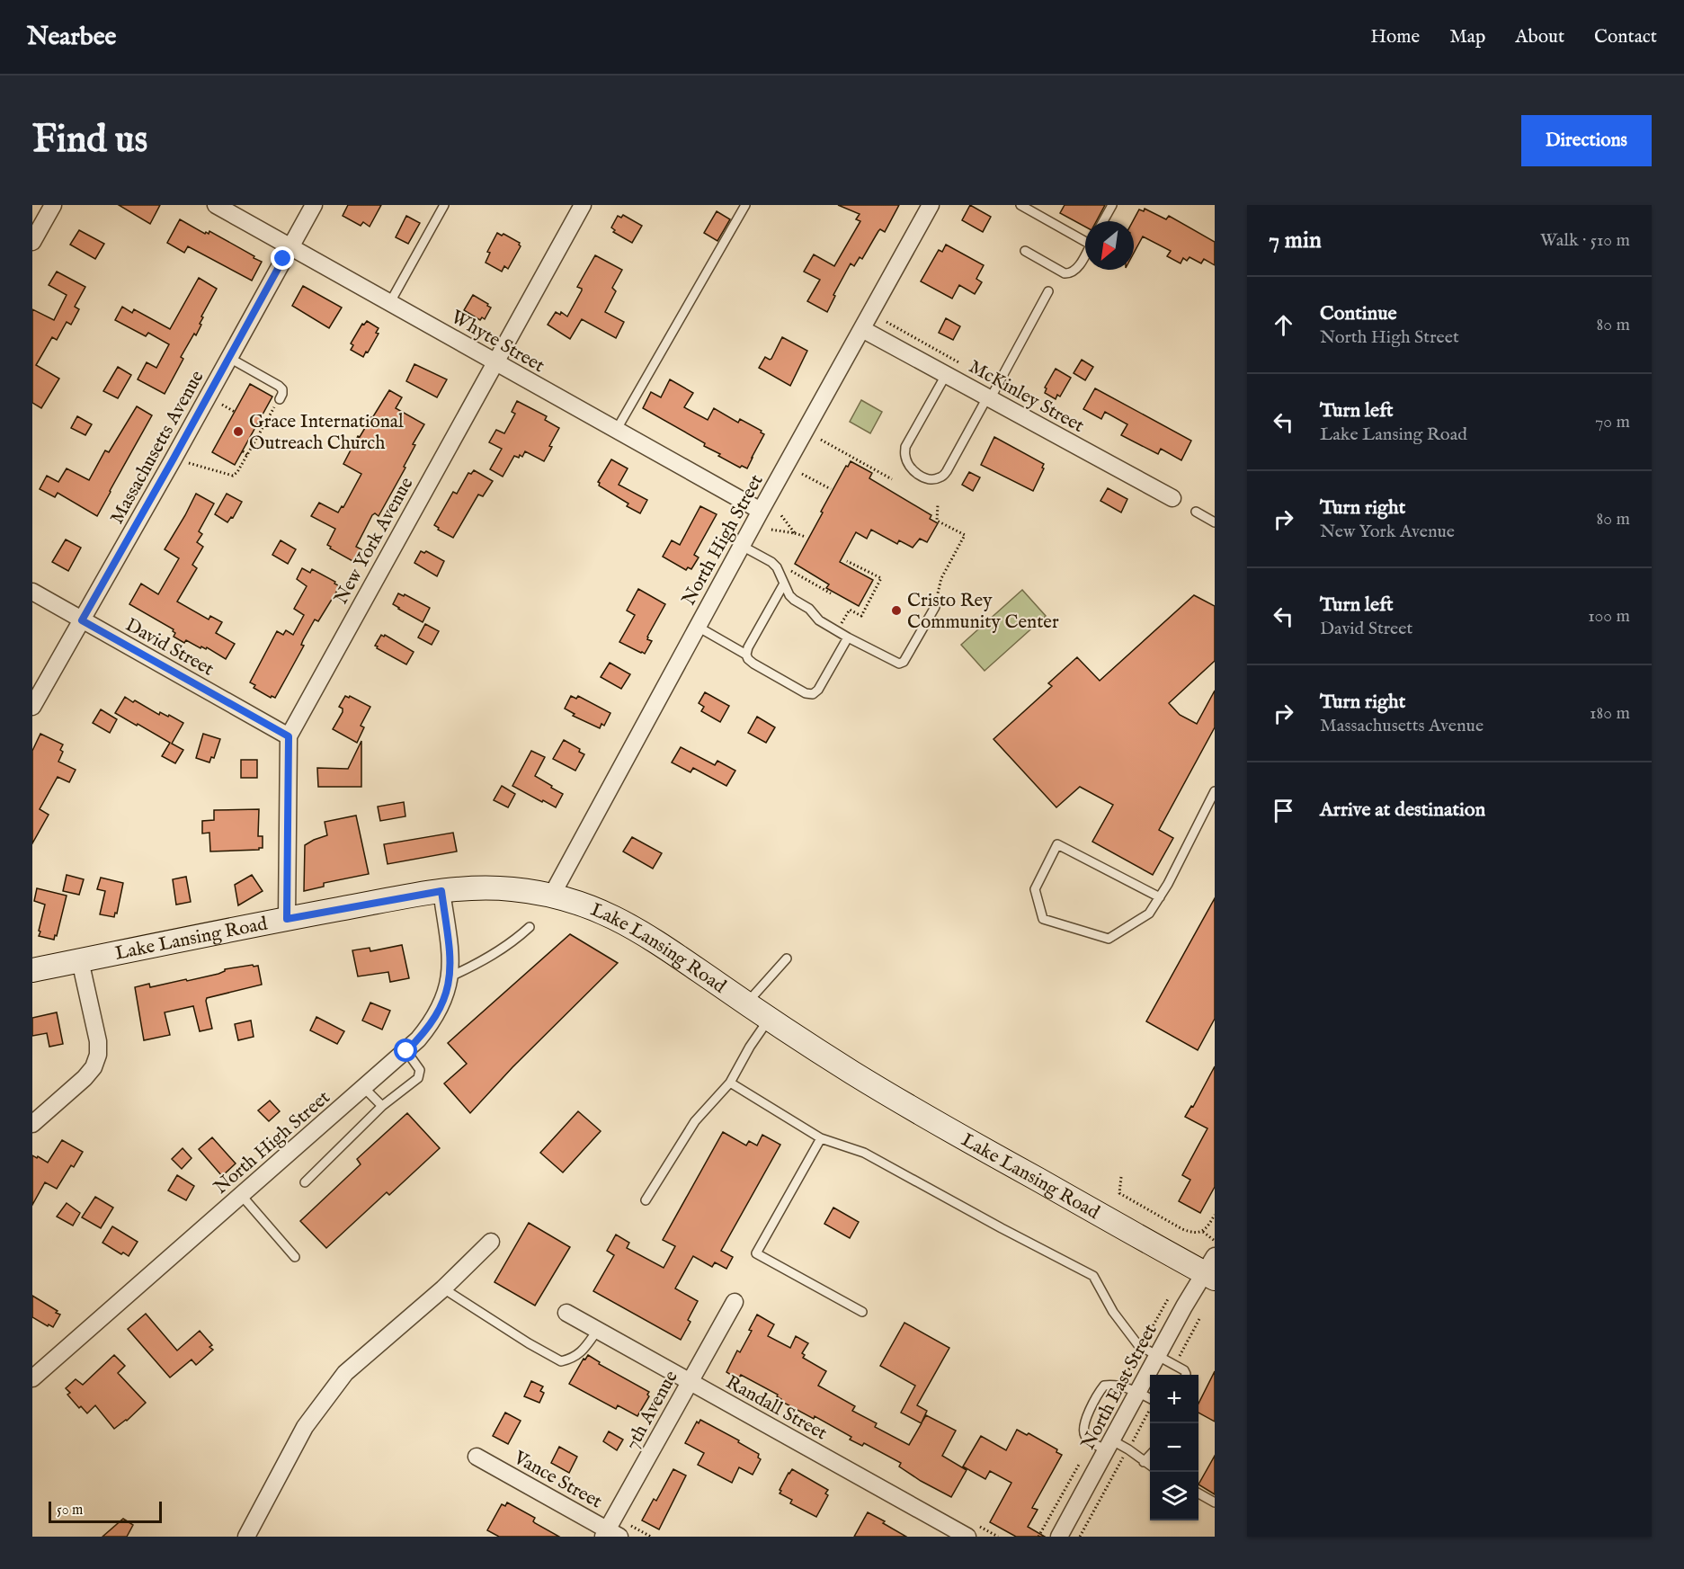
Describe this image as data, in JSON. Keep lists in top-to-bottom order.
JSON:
{
  "streets": {
    "main road": ["Lake Lansing Road"],
    "street": [
      "Whyte Street",
      "McKinley Street",
      "Massachusetts Avenue",
      "North High Street",
      "New York Avenue",
      "David Street",
      "North East Street",
      "Randall Street",
      "7th Avenue",
      "Vance Street"
    ]
  },
  "crossings": [
    ["Whyte Street", "Massachusetts Avenue"],
    ["Whyte Street", "North High Street"],
    ["Whyte Street", "New York Avenue"],
    ["McKinley Street", "North High Street"],
    ["Massachusetts Avenue", "David Street"],
    ["North High Street", "Lake Lansing Road"],
    ["New York Avenue", "David Street"],
    ["New York Avenue", "Lake Lansing Road"],
    ["Lake Lansing Road", "North East Street"],
    ["Randall Street", "7th Avenue"],
    ["7th Avenue", "Vance Street"]
  ],
  "places": ["Grace International Outreach Church", "Cristo Rey Community Center"],
  "scale_bar": "50 m",
  "north": "bottom left",
  "page": {
    "header": "Nearbee",
    "nav": [
      "Home",
      "Map",
      "About",
      "Contact"
    ],
    "buttons": "Directions",
    "title": "Find us",
    "heading": ["7 min", "Walk · 510 m"],
    "list": [
      ["Continue", "North High Street", "80 m"],
      ["Turn left", "Lake Lansing Road", "70 m"],
      ["Turn right", "New York Avenue", "80 m"],
      ["Turn left", "David Street", "100 m"],
      ["Turn right", "Massachusetts Avenue", "180 m"],
      "Arrive at destination"
    ],
    "map_buttons": ["+", "−"],
    "scale": "50 m"
  }
}
